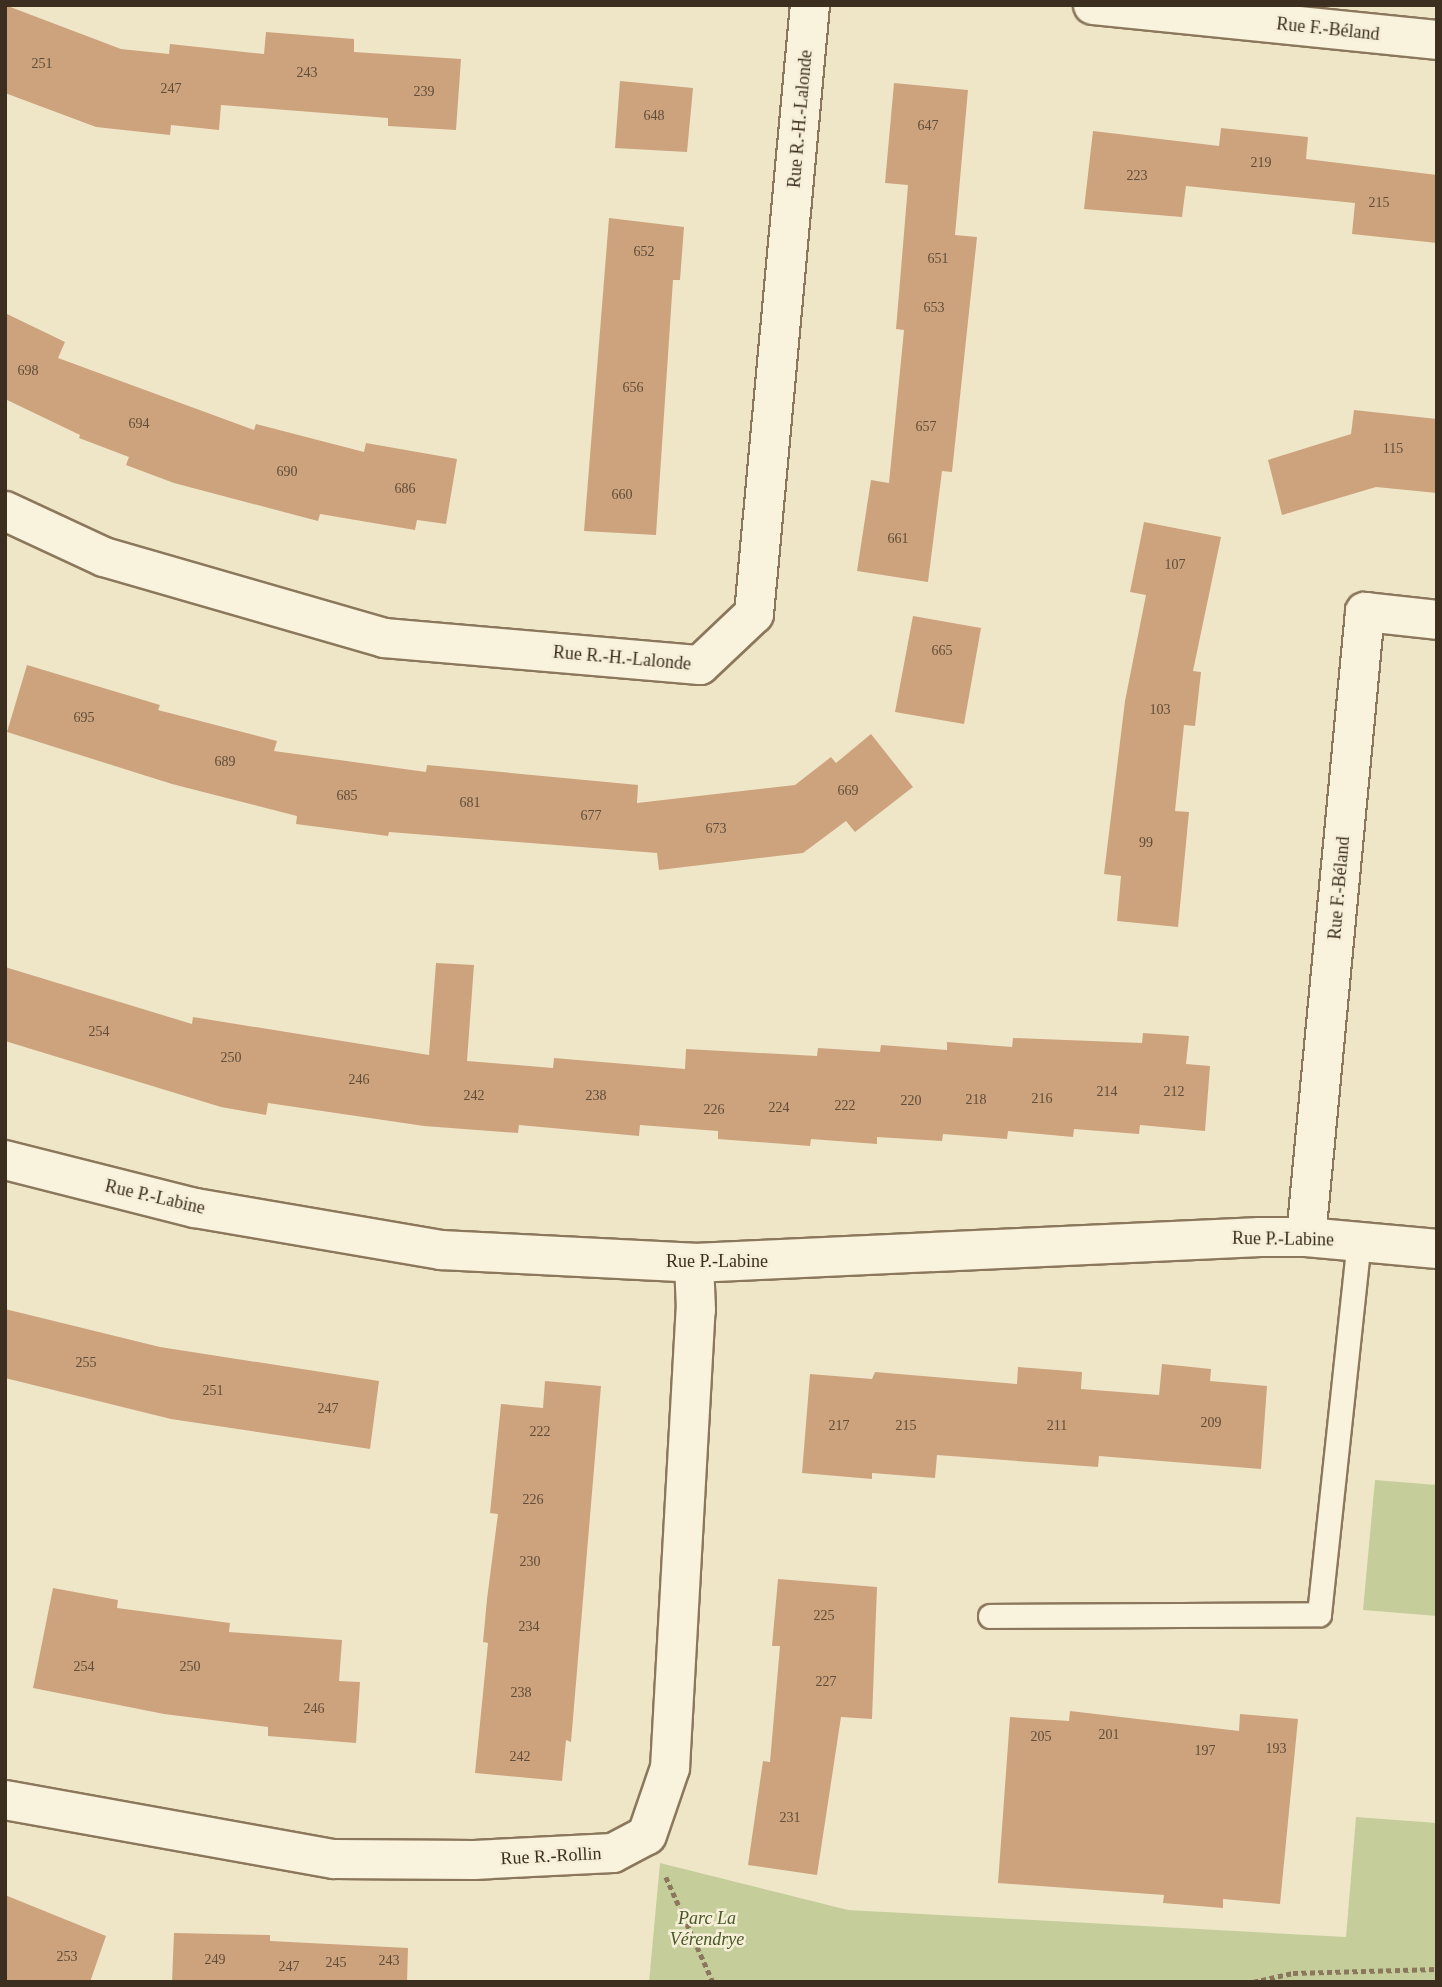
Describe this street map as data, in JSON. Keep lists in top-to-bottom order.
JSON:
{
  "streets": {
    "street": [
      "Rue F.-Béland",
      "Rue R.-H.-Lalonde",
      "Rue P.-Labine",
      "Rue R.-Rollin"
    ]
  },
  "crossings": [
    ["Rue F.-Béland", "Rue P.-Labine"]
  ],
  "parks": ["Parc La Vérendrye"],
  "house_numbers": [
    "251",
    "243",
    "247",
    "239",
    "648",
    "647",
    "219",
    "223",
    "215",
    "652",
    "651",
    "653",
    "698",
    "656",
    "694",
    "657",
    "115",
    "690",
    "686",
    "660",
    "661",
    "107",
    "665",
    "103",
    "695",
    "689",
    "669",
    "685",
    "681",
    "677",
    "673",
    "99",
    "254",
    "250",
    "246",
    "214",
    "212",
    "242",
    "238",
    "216",
    "218",
    "220",
    "222",
    "224",
    "226",
    "255",
    "251",
    "247",
    "209",
    "217",
    "215",
    "211",
    "222",
    "226",
    "230",
    "225",
    "234",
    "254",
    "250",
    "227",
    "238",
    "246",
    "201",
    "205",
    "193",
    "197",
    "242",
    "231",
    "253",
    "249",
    "243",
    "245",
    "247"
  ]
}
